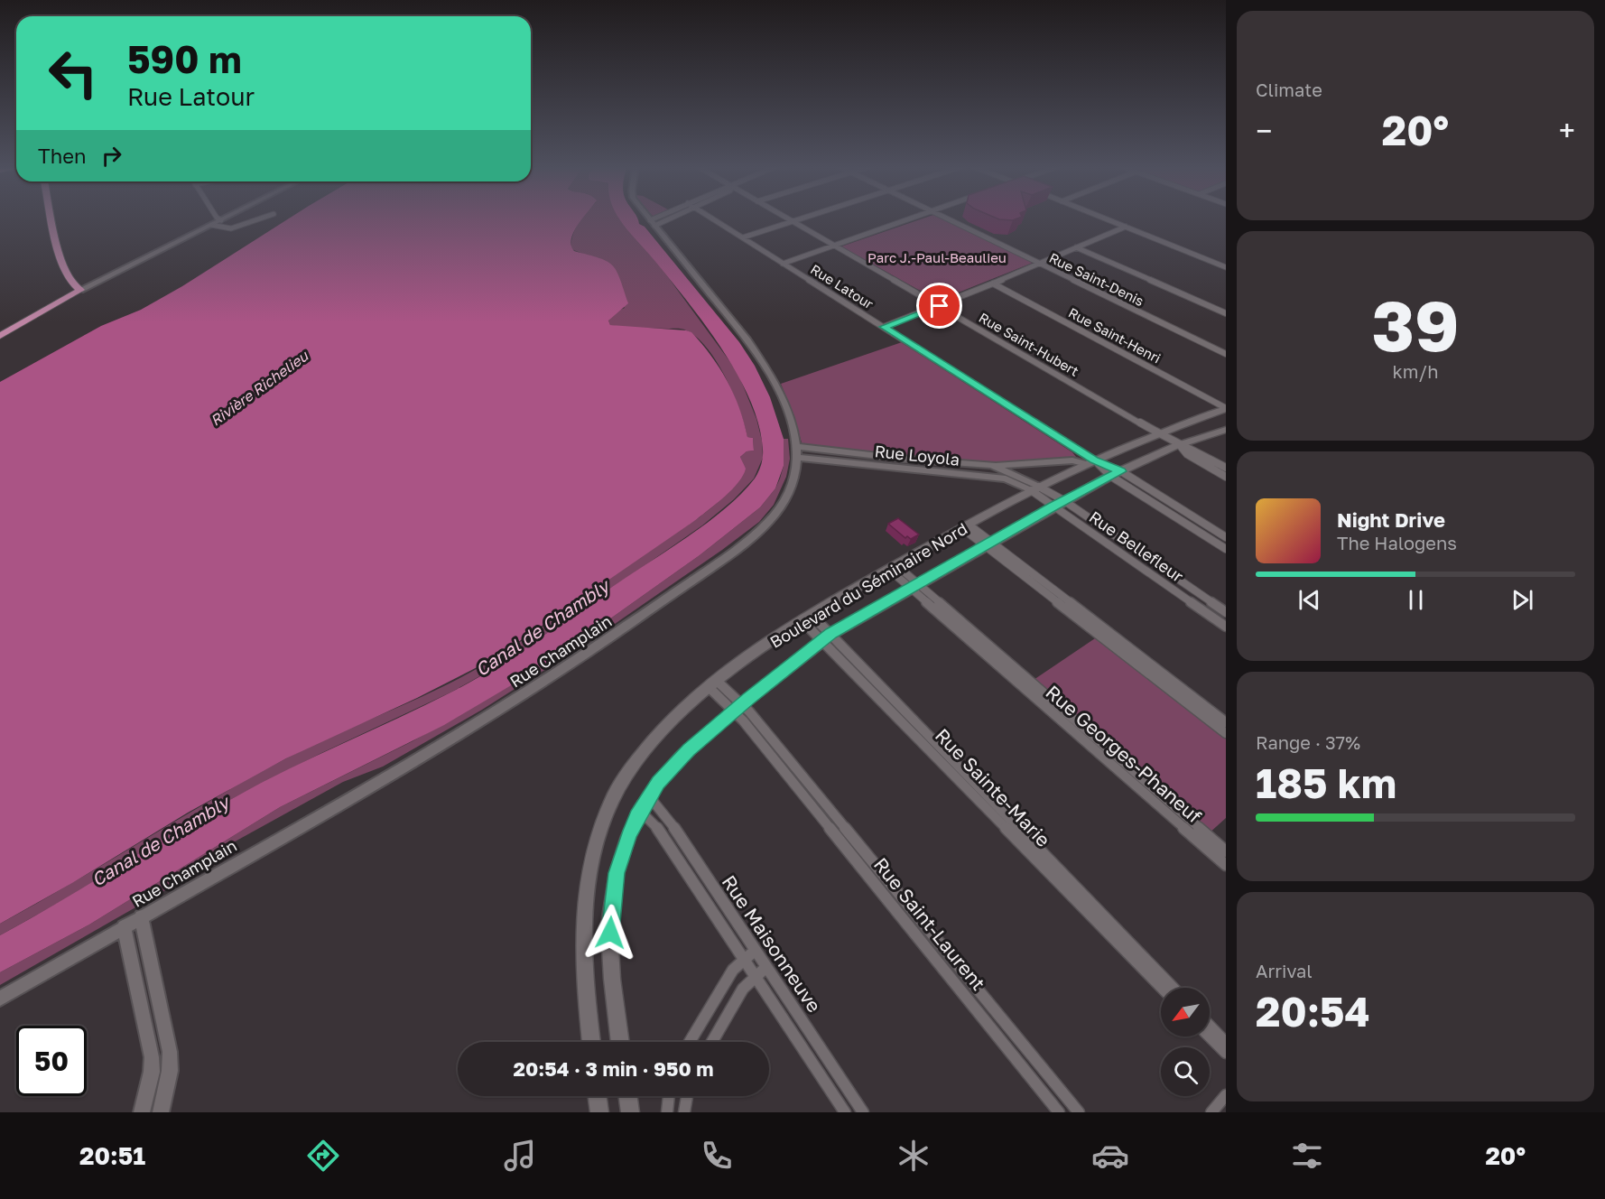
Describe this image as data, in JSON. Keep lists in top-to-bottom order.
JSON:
{
  "streets": {
    "main road": ["Boulevard du Séminaire Nord"],
    "street": [
      "Rue Saint-Denis",
      "Rue Latour",
      "Rue Saint-Henri",
      "Rue Saint-Hubert",
      "Rue Loyola",
      "Rue Bellefleur",
      "Rue Champlain",
      "Rue Georges-Phaneuf",
      "Rue Sainte-Marie",
      "Rue Saint-Laurent",
      "Rue Maisonneuve"
    ]
  },
  "crossings": [
    ["Rue Latour", "Rue Loyola"],
    ["Rue Latour", "Boulevard du Séminaire Nord"],
    ["Rue Saint-Henri", "Boulevard du Séminaire Nord"],
    ["Rue Saint-Hubert", "Boulevard du Séminaire Nord"],
    ["Rue Loyola", "Rue Bellefleur"],
    ["Rue Loyola", "Boulevard du Séminaire Nord"],
    ["Rue Loyola", "Rue Champlain"],
    ["Rue Bellefleur", "Boulevard du Séminaire Nord"],
    ["Boulevard du Séminaire Nord", "Rue Georges-Phaneuf"],
    ["Boulevard du Séminaire Nord", "Rue Sainte-Marie"],
    ["Boulevard du Séminaire Nord", "Rue Saint-Laurent"],
    ["Boulevard du Séminaire Nord", "Rue Maisonneuve"]
  ],
  "water": ["Rivière Richelieu", "Canal de Chambly"],
  "parks": ["Parc J.-Paul-Beaulieu"],
  "north": "bottom left",
  "page": {
    "tile": [
      "Climate",
      ["39", "km/h"],
      ["Range · 37%", "185 km"],
      ["Arrival", "20:54"]
    ],
    "turn": ["590 m", "Rue Latour"],
    "heat": ["−", "20°", "+"],
    "then": "Then",
    "song": ["Night Drive", "The Halogens"],
    "limit": "50",
    "trip": "20:54 · 3 min · 950 m",
    "tabs": ["20:51", "20°"]
  }
}
